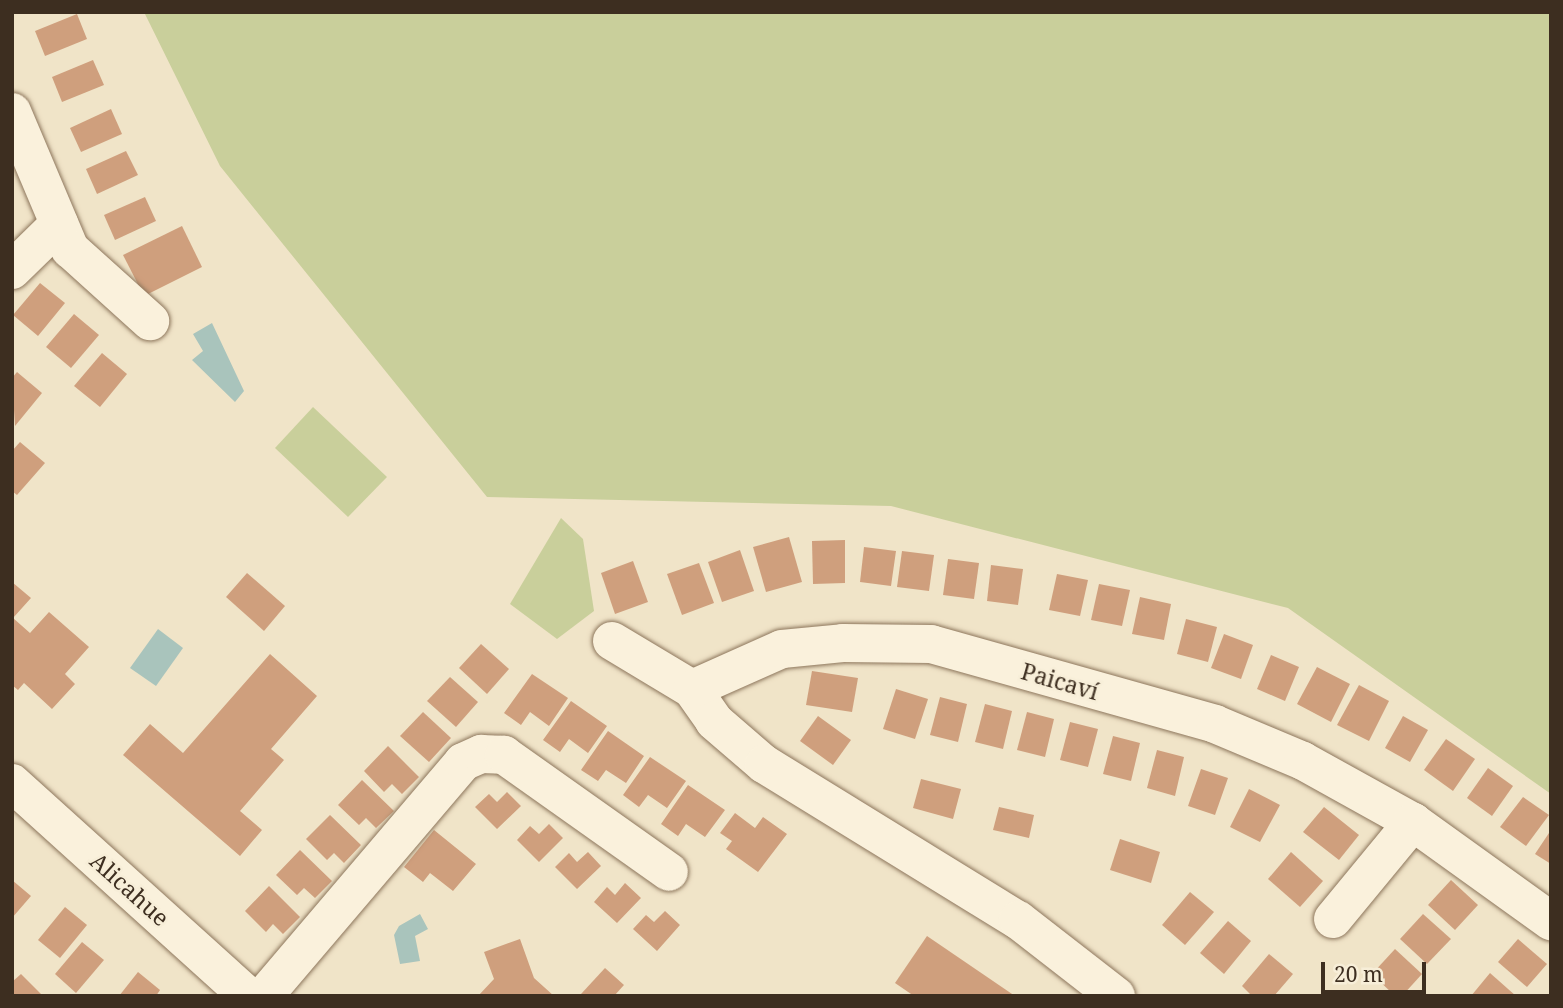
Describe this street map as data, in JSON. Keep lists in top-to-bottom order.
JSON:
{
  "streets": {
    "street": ["Paicaví", "Alicahue"]
  },
  "scale_bar": "20 m"
}
